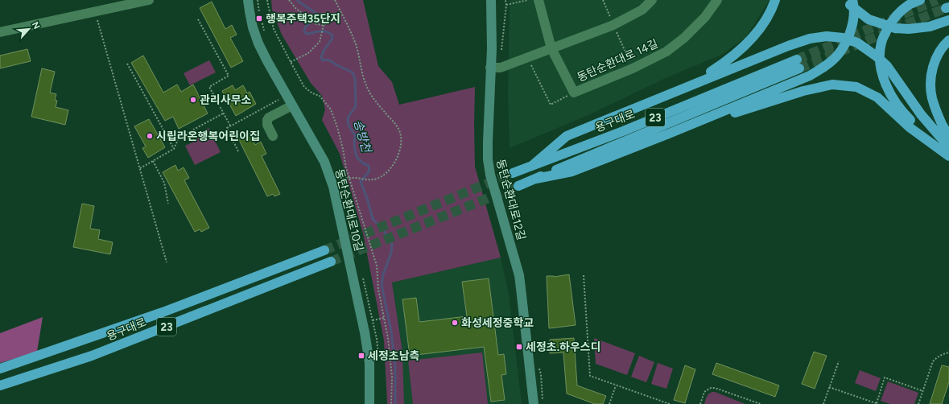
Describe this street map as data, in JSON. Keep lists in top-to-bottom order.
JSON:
{
  "streets": {
    "highway": ["23", "용구대로"],
    "street": ["동탄순환대로 14길", "동탄순환대로12길", "동탄순환대로10길"]
  },
  "water": ["송방천"],
  "places": {
    "transit": ["행복주택35단지", "세정초.하우스디", "세정초남측"],
    "other": ["관리사무소", "시립라온행복어린이집", "화성세정중학교"]
  },
  "north": "top right"
}
